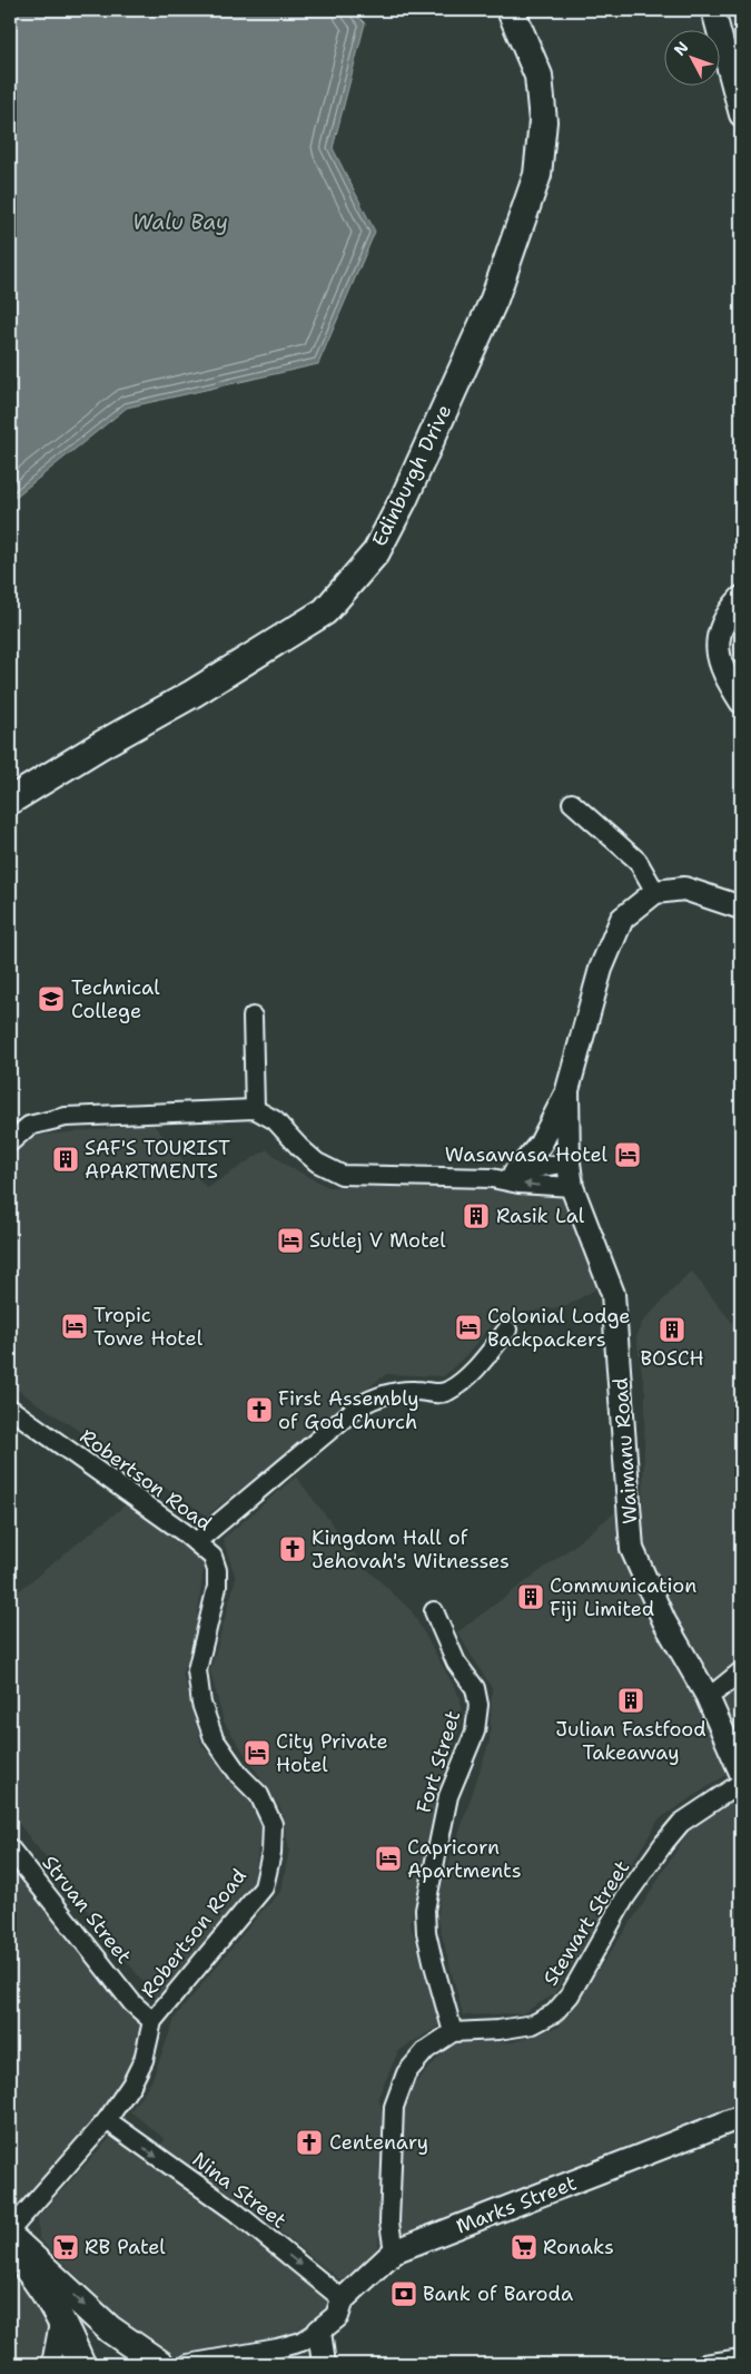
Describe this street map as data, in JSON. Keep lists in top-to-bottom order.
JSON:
{
  "streets": {
    "highway": ["Edinburgh Drive"],
    "main road": ["Waimanu Road", "Marks Street"],
    "street": [
      "Robertson Road",
      "Fort Street",
      "Struan Street",
      "Stewart Street",
      "Nina Street"
    ]
  },
  "crossings": [
    ["Robertson Road", "Struan Street"],
    ["Robertson Road", "Nina Street"],
    ["Fort Street", "Stewart Street"],
    ["Nina Street", "Marks Street"]
  ],
  "one_way": ["Nina Street"],
  "water": ["Walu Bay"],
  "places": {
    "school or university": ["Technical College"],
    "hotel": [
      "Wasawasa Hotel",
      "Sutlej V Motel",
      "Tropic Towe Hotel",
      "Colonial Lodge Backpackers",
      "City Private Hotel",
      "Capricorn Apartments"
    ],
    "building": [
      "SAF'S TOURIST APARTMENTS",
      "Rasik Lal",
      "BOSCH",
      "Communication Fiji Limited",
      "Julian Fastfood Takeaway"
    ],
    "church": ["First Assembly of God Church", "Kingdom Hall of Jehovah's Witnesses", "Centenary"],
    "supermarket": ["RB Patel", "Ronaks"],
    "bank": ["Bank of Baroda"]
  },
  "north": "top left"
}
